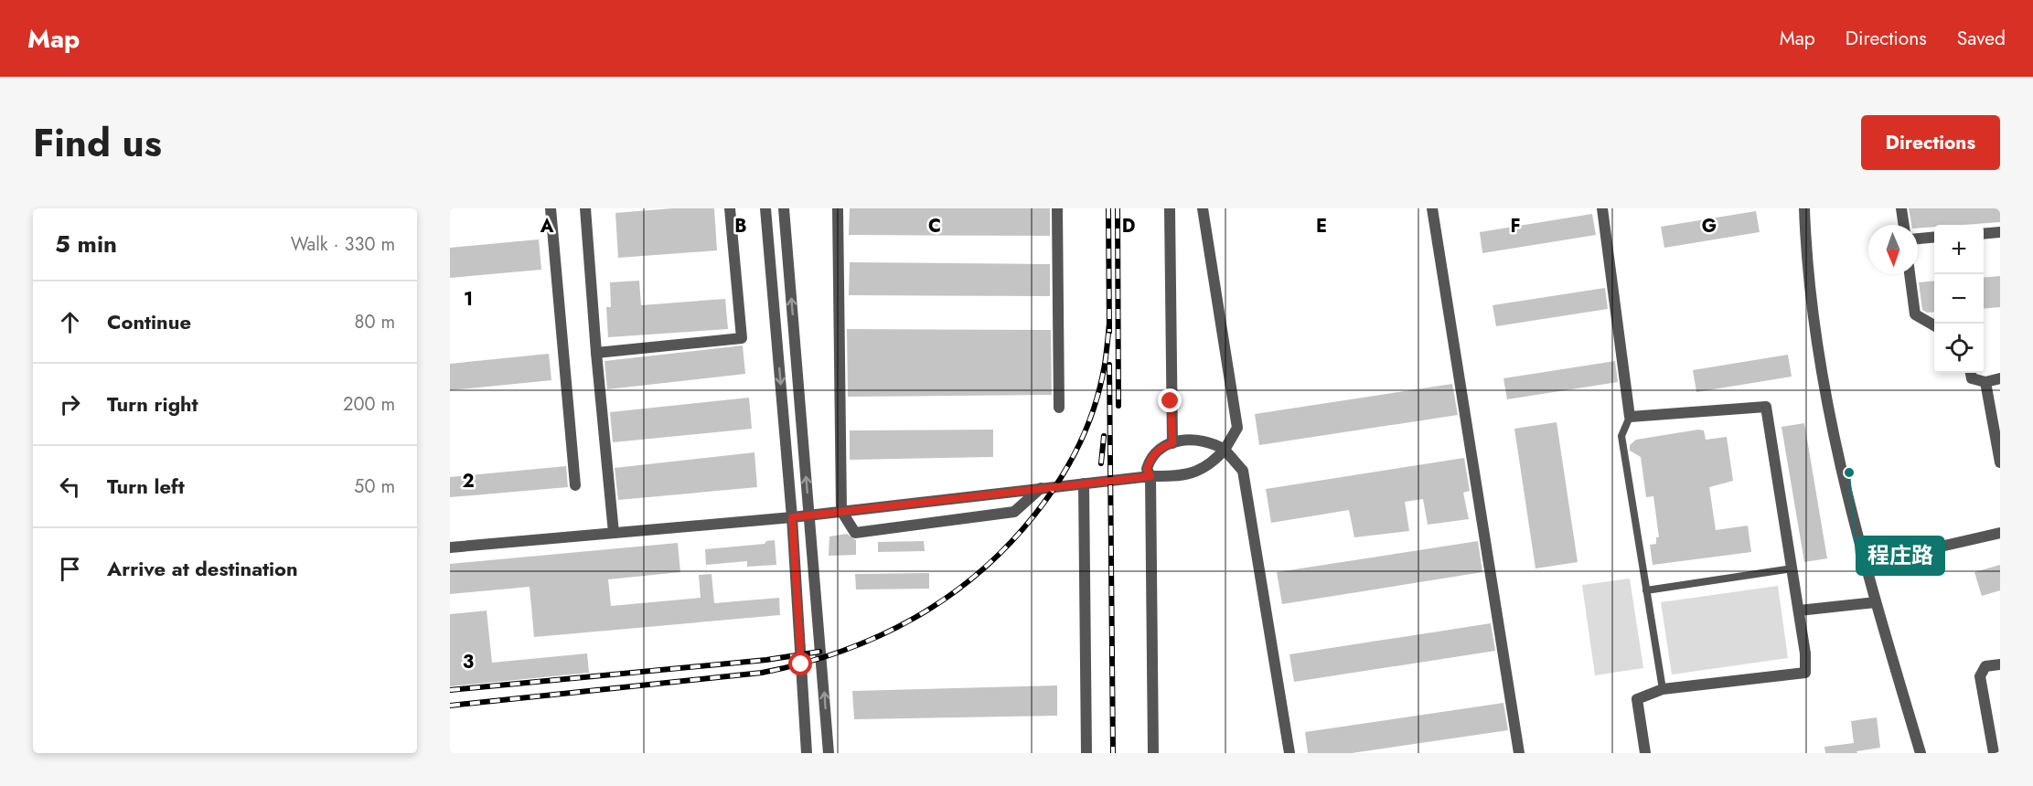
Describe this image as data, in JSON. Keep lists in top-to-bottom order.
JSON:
{
  "places": ["程庄路"],
  "north": "bottom",
  "page": {
    "header": "Map",
    "nav": ["Map", "Directions", "Saved"],
    "title": "Find us",
    "buttons": "Directions",
    "heading": ["5 min", "Walk · 330 m"],
    "map_buttons": ["+", "−"],
    "list": [
      ["Continue", "80 m"],
      ["Turn right", "200 m"],
      ["Turn left", "50 m"],
      "Arrive at destination"
    ]
  },
  "grid": {
    "columns": [
      "A",
      "B",
      "C",
      "D",
      "E",
      "F",
      "G"
    ],
    "rows": ["1", "2", "3"]
  }
}
